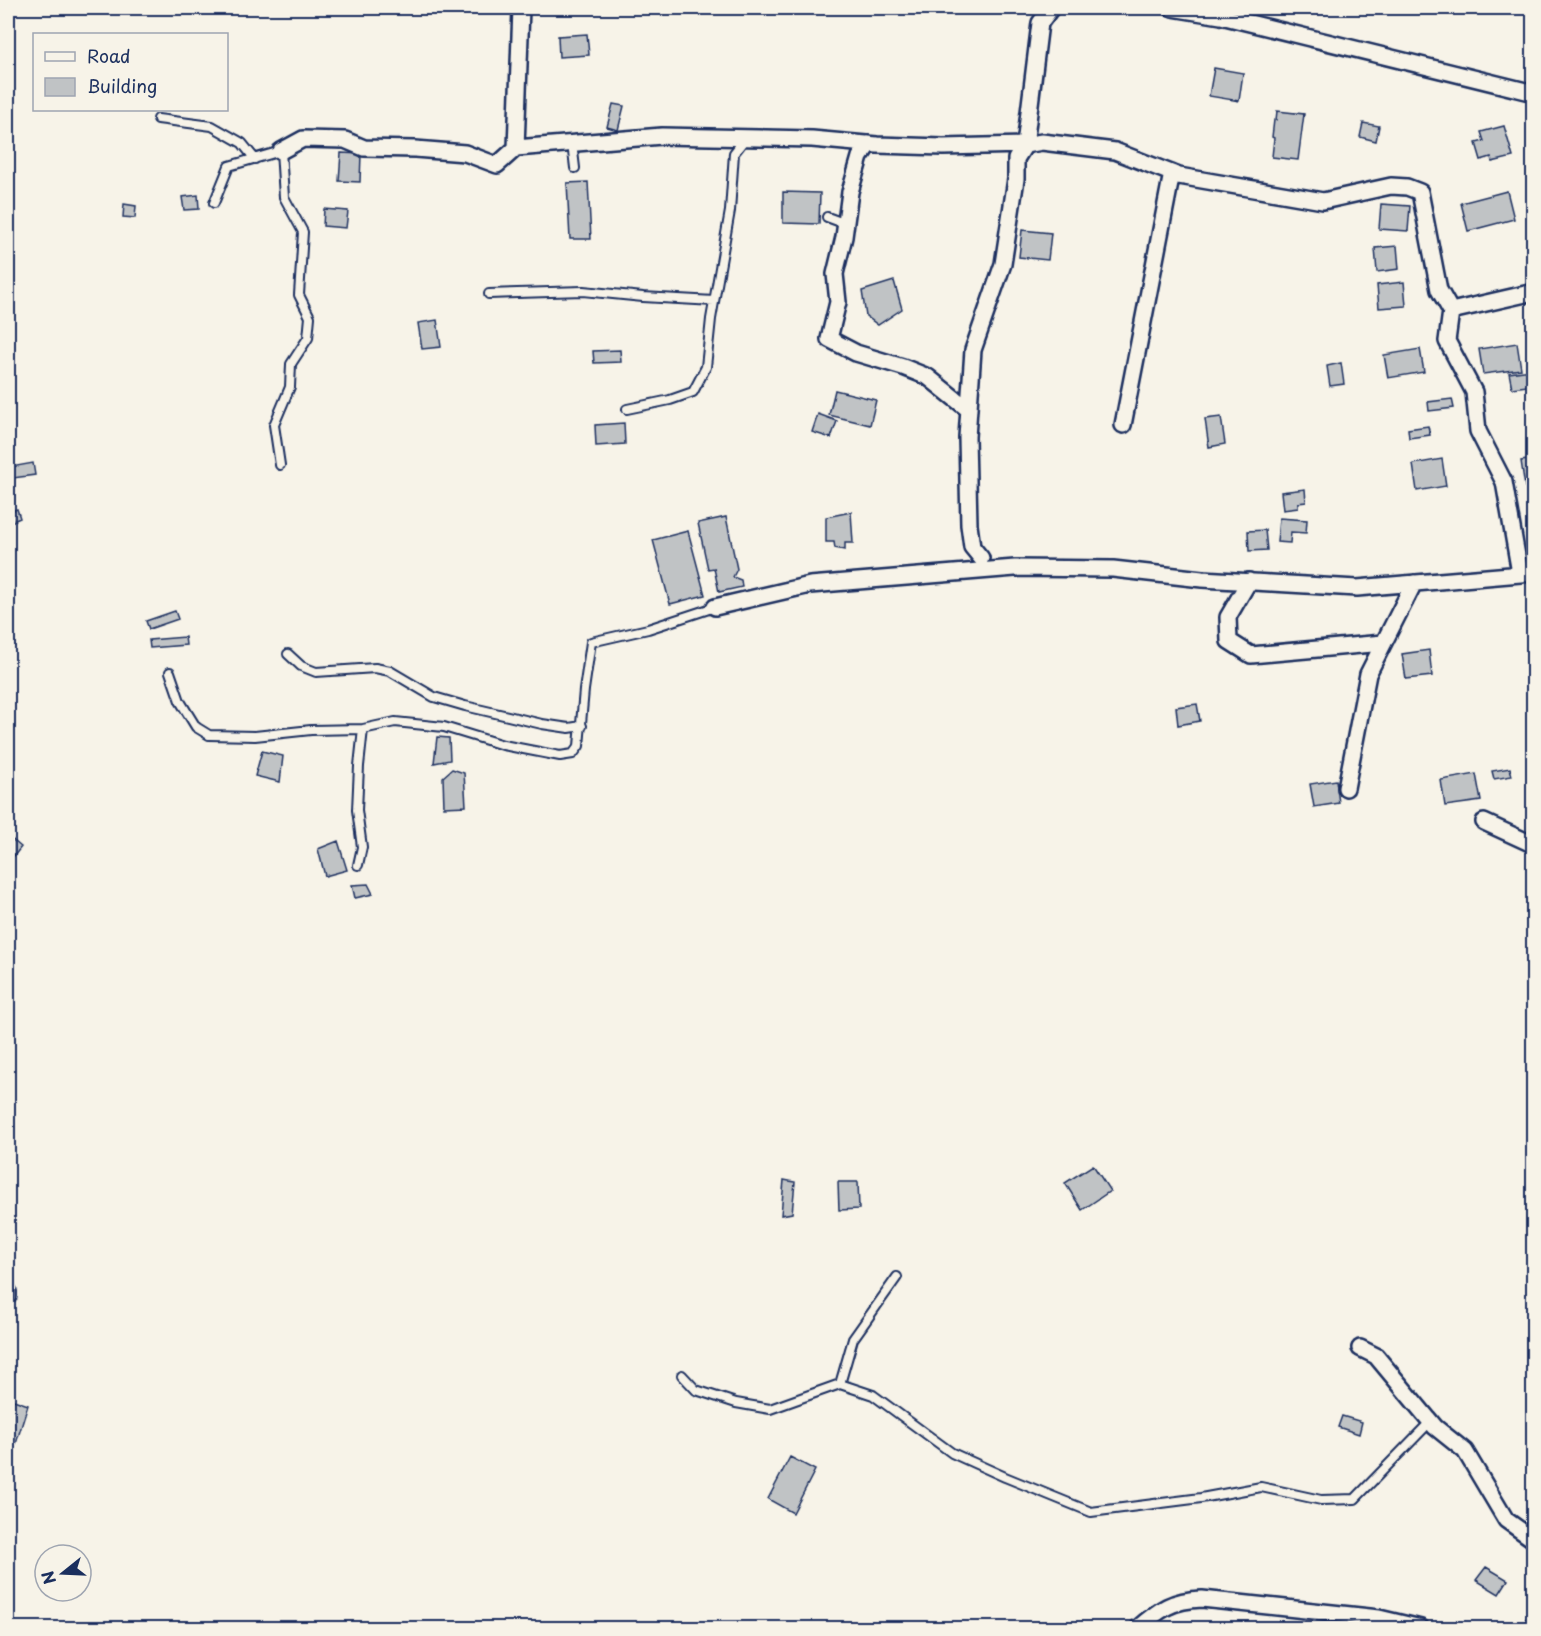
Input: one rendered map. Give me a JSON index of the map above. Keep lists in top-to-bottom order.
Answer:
{
  "legend": ["Road", "Building"],
  "north": "left"
}
